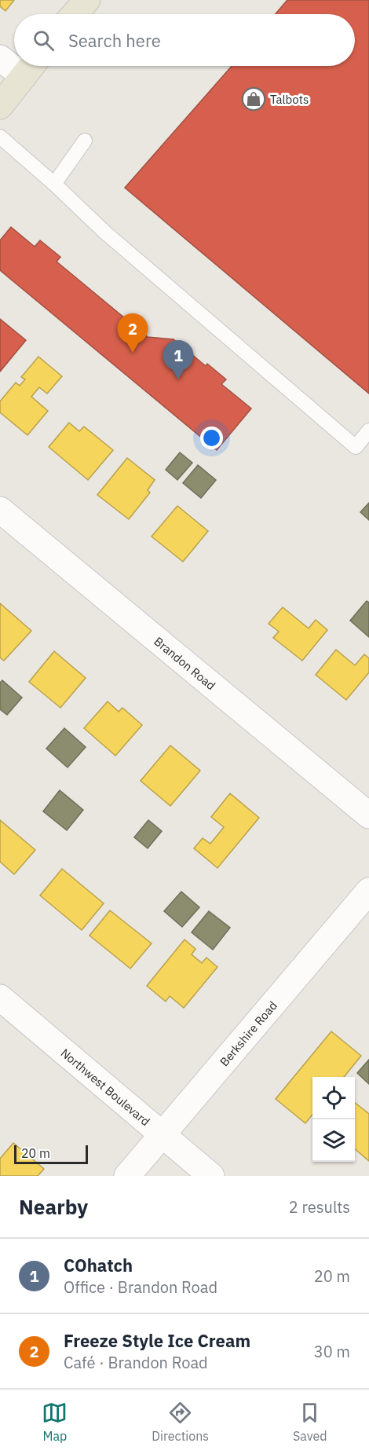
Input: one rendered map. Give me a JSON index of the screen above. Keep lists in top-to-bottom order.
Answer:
{
  "streets": {
    "street": ["Brandon Road", "Berkshire Road", "Northwest Boulevard"]
  },
  "crossings": [
    ["Berkshire Road", "Northwest Boulevard"]
  ],
  "places": {
    "shop": ["Talbots"]
  },
  "scale_bar": "20 m",
  "page": {
    "search": "Search here",
    "pins": ["2", "1"],
    "scale": "20 m",
    "heading": ["Nearby", "2 results"],
    "list": [
      {
        "mark": "1",
        "name": "COhatch",
        "note": "Office · Brandon Road",
        "value": "20 m"
      },
      {
        "mark": "2",
        "name": "Freeze Style Ice Cream",
        "note": "Café · Brandon Road",
        "value": "30 m"
      }
    ],
    "nav": ["Map", "Directions", "Saved"]
  }
}
